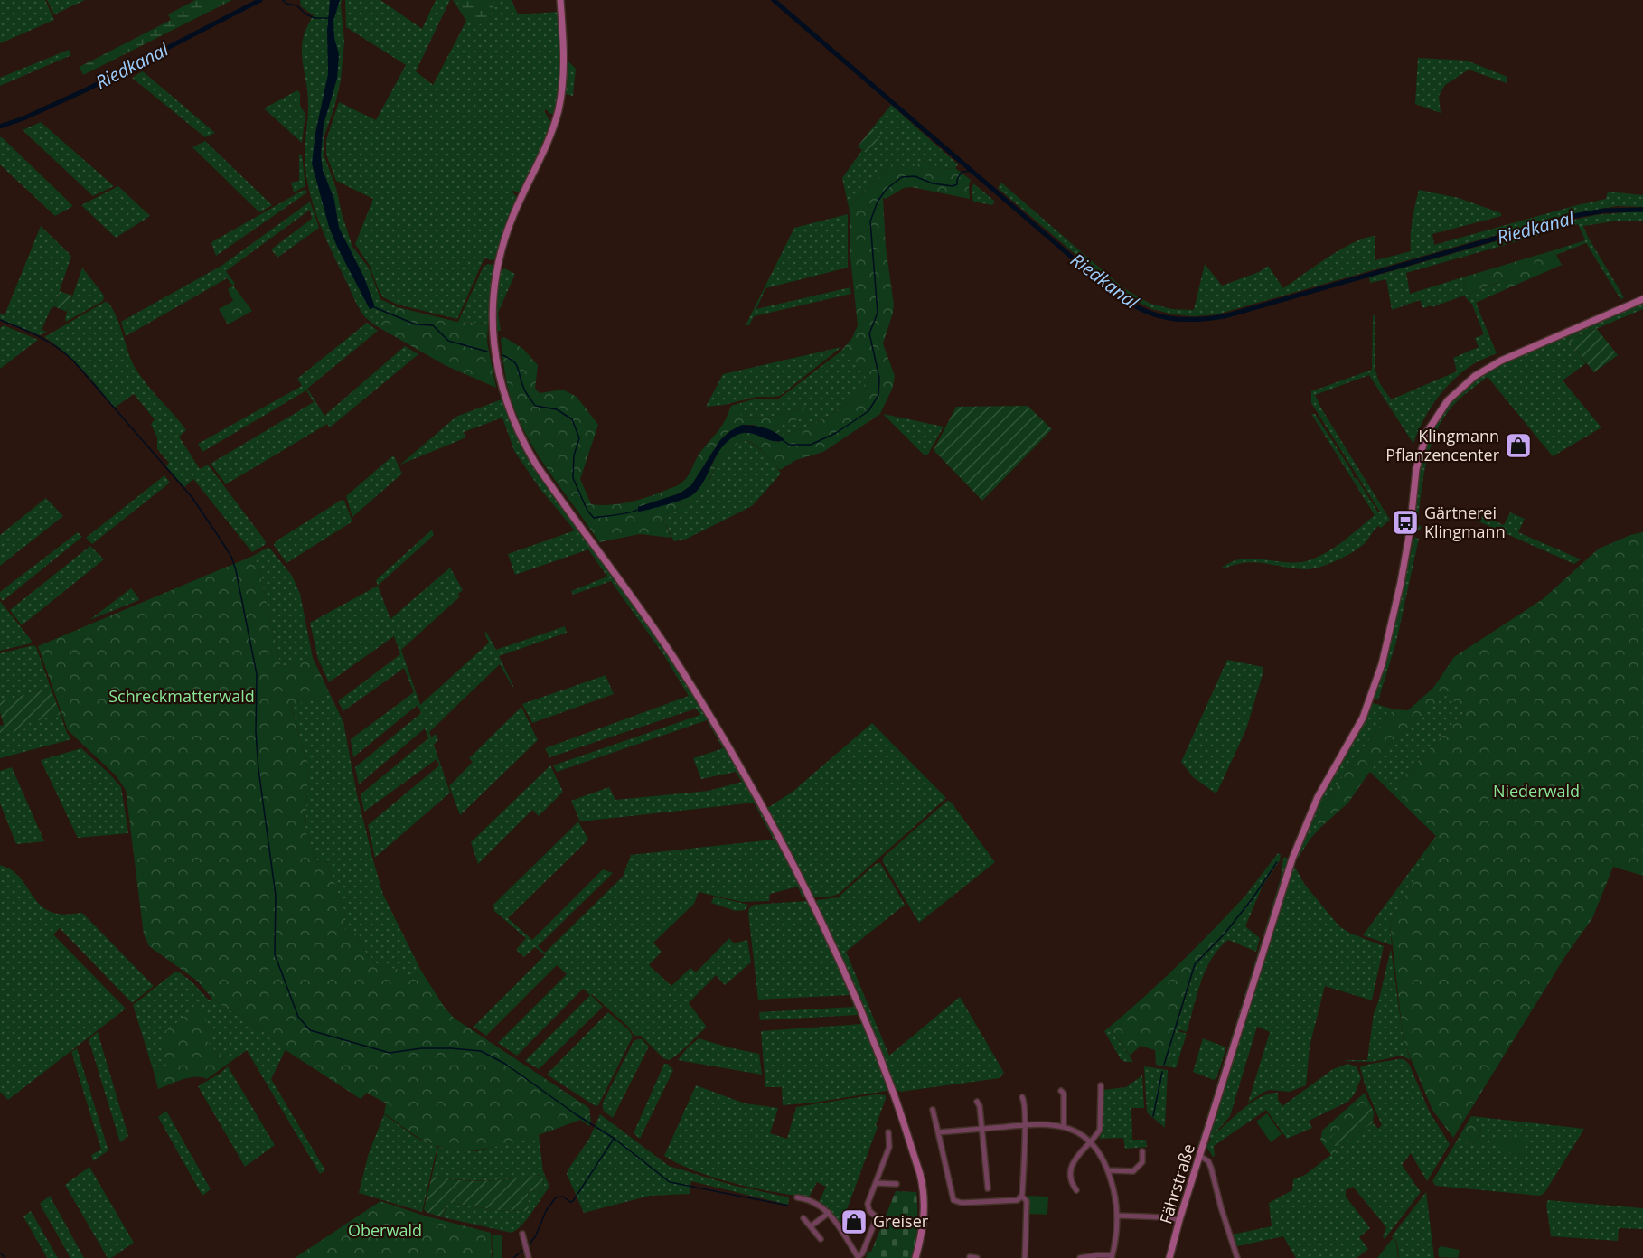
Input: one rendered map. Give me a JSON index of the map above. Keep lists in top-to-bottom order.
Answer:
{
  "streets": {
    "main road": ["Fährstraße"]
  },
  "water": ["Riedkanal"],
  "parks": ["Schreckmatterwald", "Niederwald", "Oberwald"],
  "places": {
    "shop": ["Klingmann Pflanzencenter", "Greiser"],
    "bus stop": ["Gärtnerei Klingmann"]
  }
}
